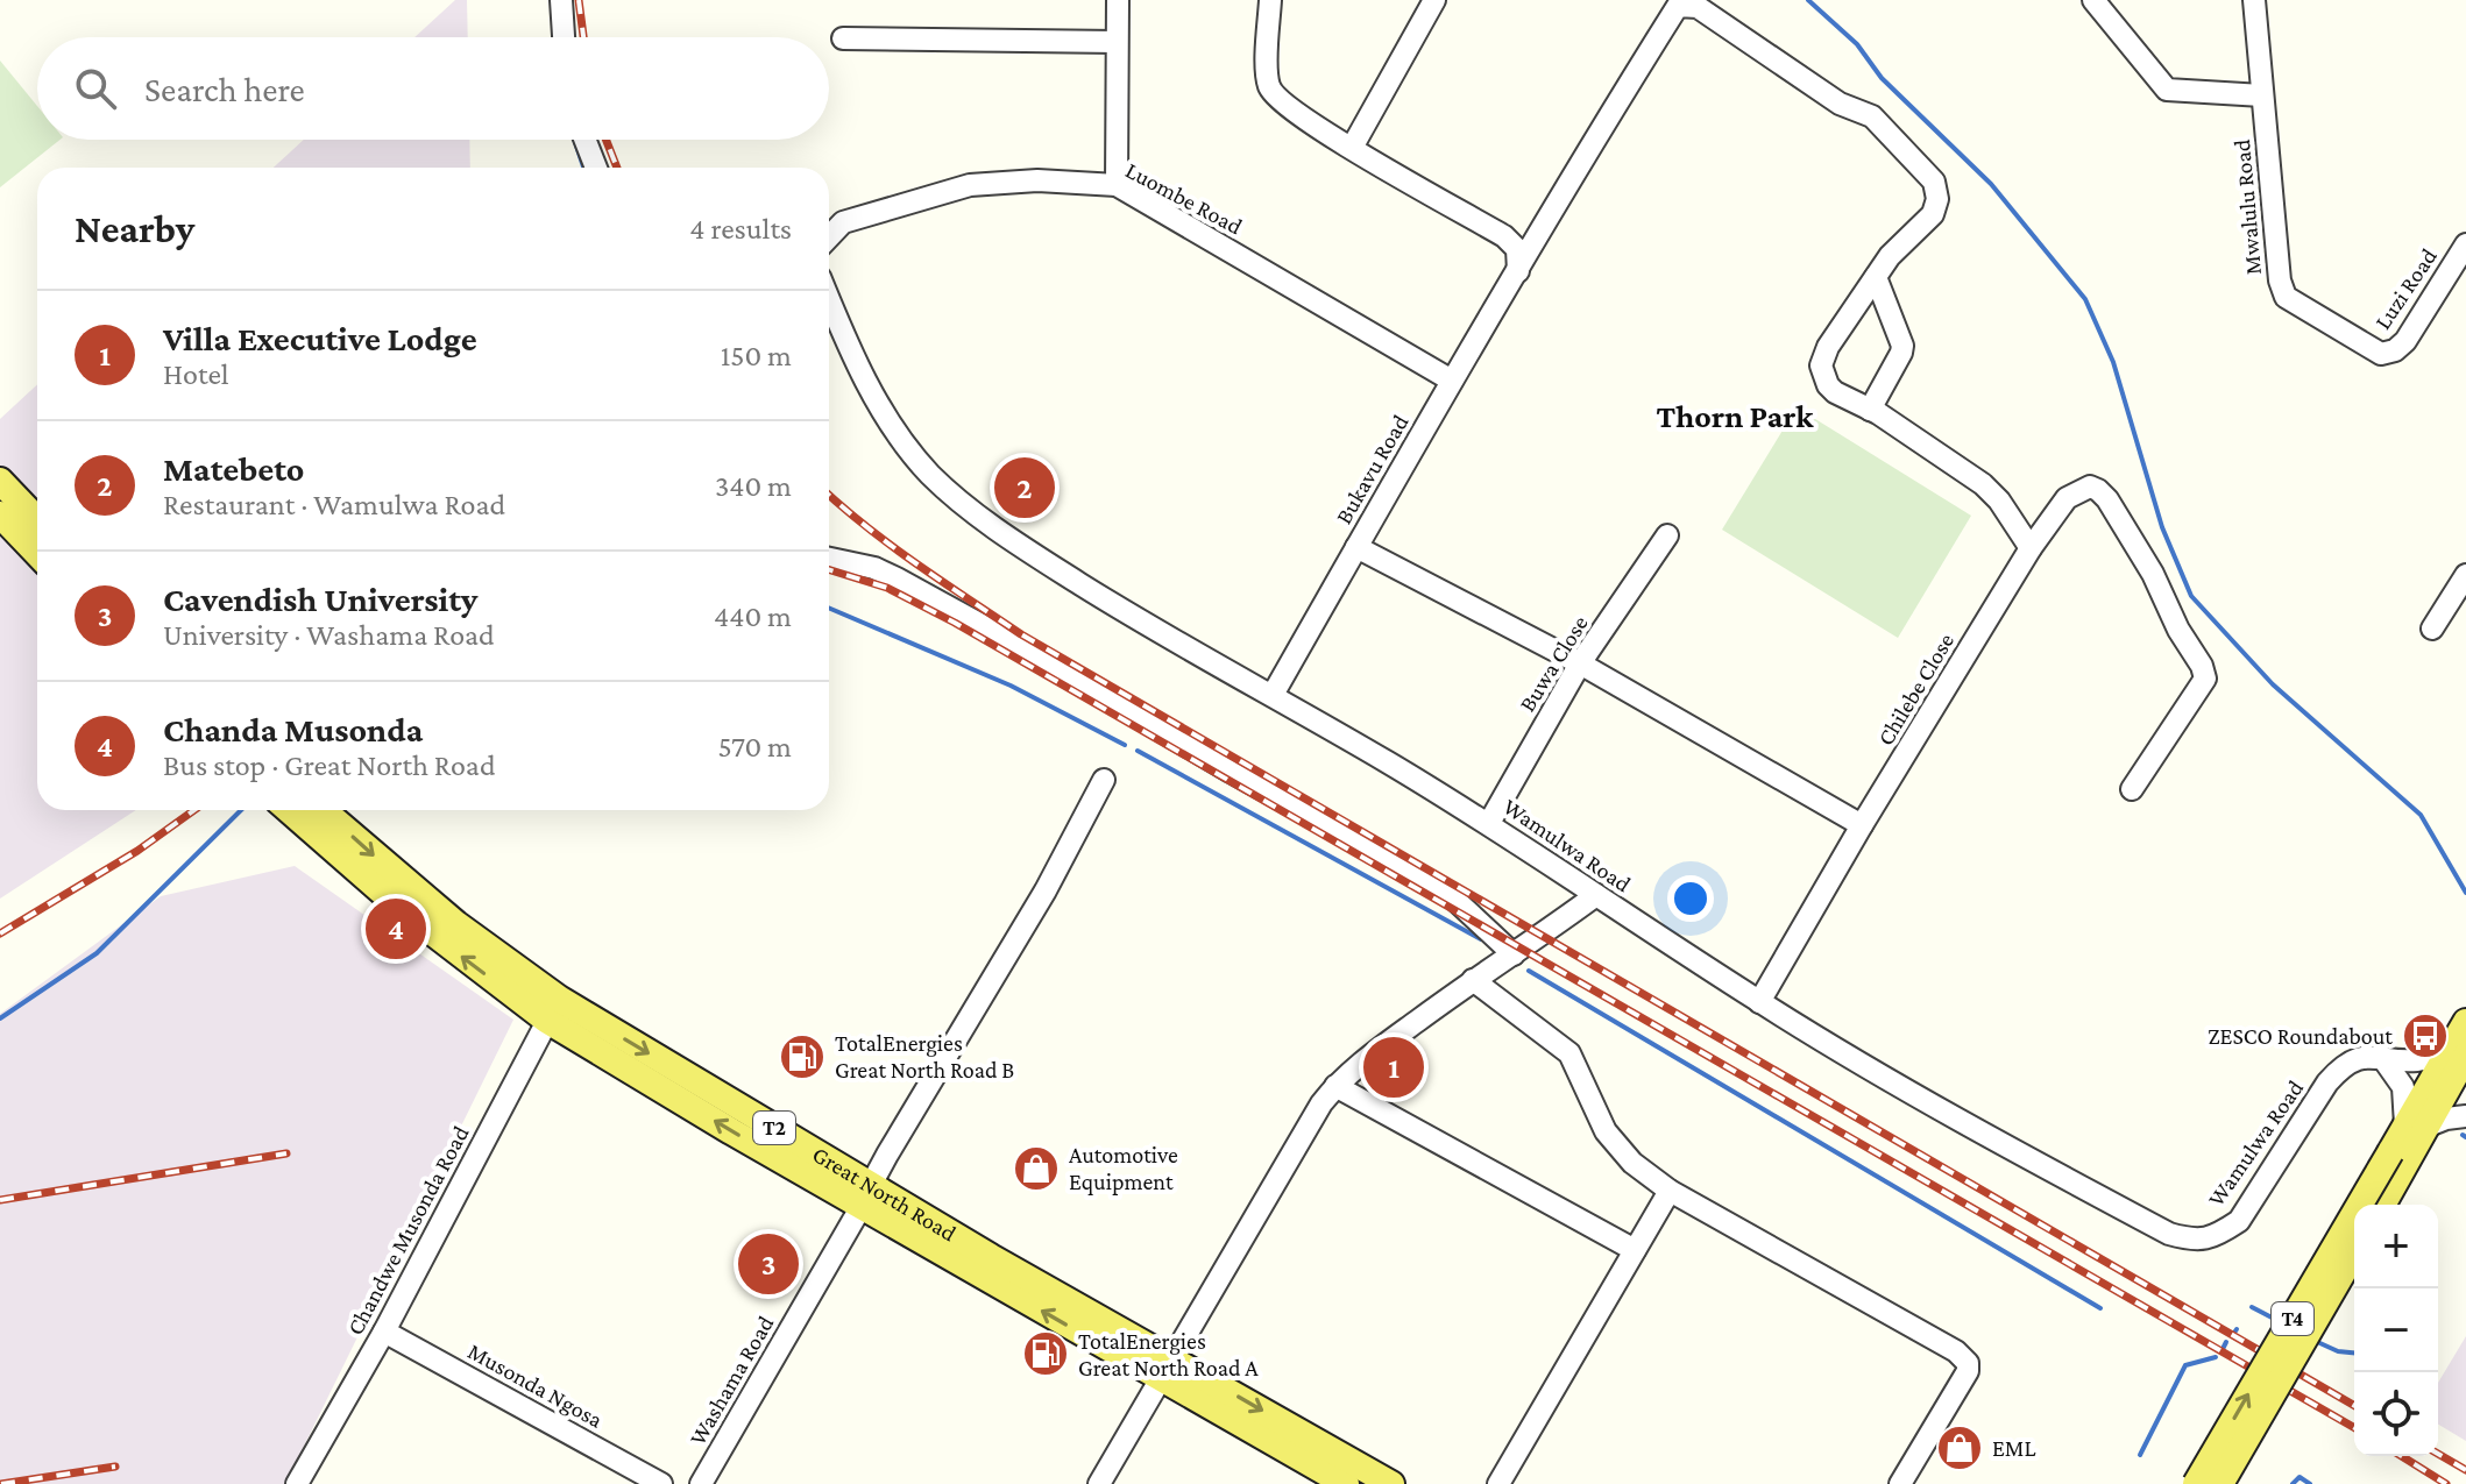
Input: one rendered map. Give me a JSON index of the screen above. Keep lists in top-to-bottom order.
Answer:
{
  "streets": {
    "main road": ["T2", "Great North Road", "T4"],
    "street": [
      "Luombe Road",
      "Mwalulu Road",
      "Luzi Road",
      "Bukavu Road",
      "Buwa Close",
      "Chilebe Close",
      "Wamulwa Road",
      "Chandwe Musonda Road",
      "Washama Road",
      "Musonda Ngosa"
    ]
  },
  "crossings": [
    ["Luombe Road", "Bukavu Road"],
    ["Mwalulu Road", "Luzi Road"],
    ["Bukavu Road", "Wamulwa Road"],
    ["Buwa Close", "Wamulwa Road"],
    ["Chilebe Close", "Wamulwa Road"],
    ["Wamulwa Road", "T4"],
    ["Great North Road", "Chandwe Musonda Road"],
    ["Great North Road", "Washama Road"],
    ["Chandwe Musonda Road", "Musonda Ngosa"]
  ],
  "districts": ["Thorn Park"],
  "places": {
    "bus stop": ["ZESCO Roundabout"],
    "fuel station": ["TotalEnergies Great North Road B", "TotalEnergies Great North Road A"],
    "shop": ["Automotive Equipment", "EML"]
  },
  "page": {
    "search": "Search here",
    "heading": ["Nearby", "4 results"],
    "list": [
      {
        "mark": "1",
        "name": "Villa Executive Lodge",
        "note": "Hotel",
        "value": "150 m"
      },
      {
        "mark": "2",
        "name": "Matebeto",
        "note": "Restaurant · Wamulwa Road",
        "value": "340 m"
      },
      {
        "mark": "3",
        "name": "Cavendish University",
        "note": "University · Washama Road",
        "value": "440 m"
      },
      {
        "mark": "4",
        "name": "Chanda Musonda",
        "note": "Bus stop · Great North Road",
        "value": "570 m"
      }
    ],
    "pins": [
      "2",
      "4",
      "1",
      "3"
    ],
    "map_buttons": ["+", "−"]
  }
}
